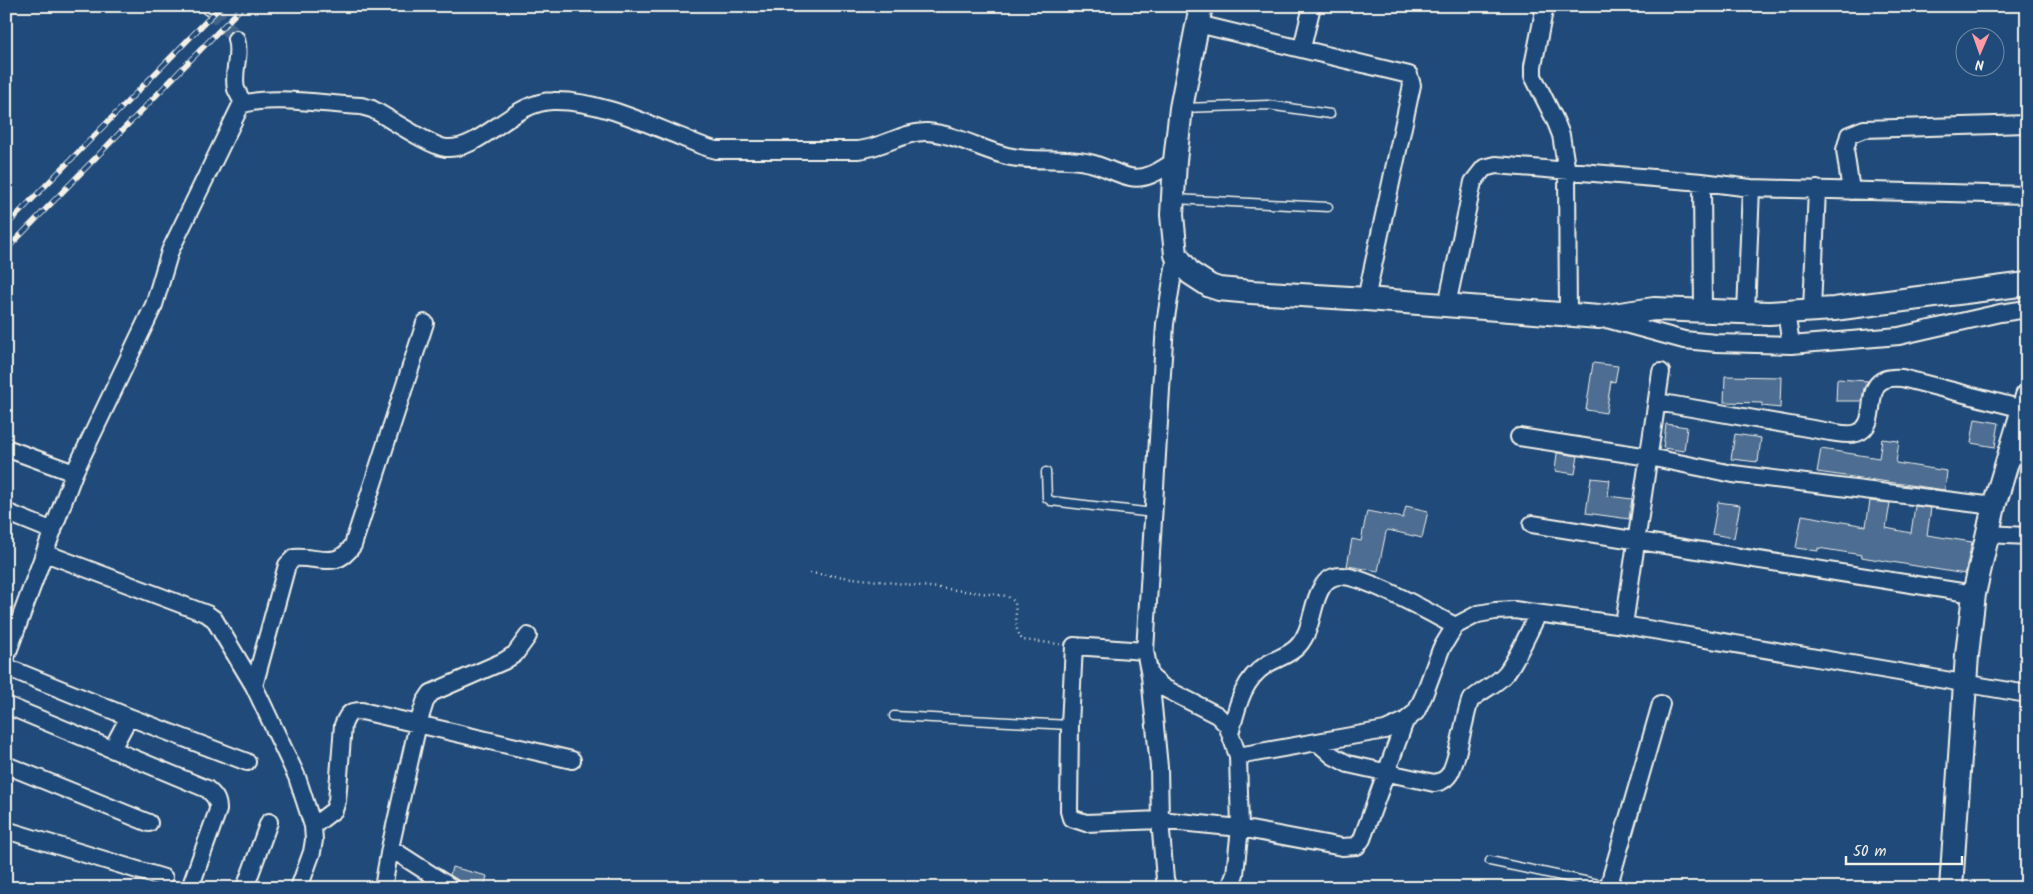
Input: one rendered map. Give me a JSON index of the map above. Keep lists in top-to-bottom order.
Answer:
{
  "scale_bar": "50 m",
  "north": "bottom"
}
